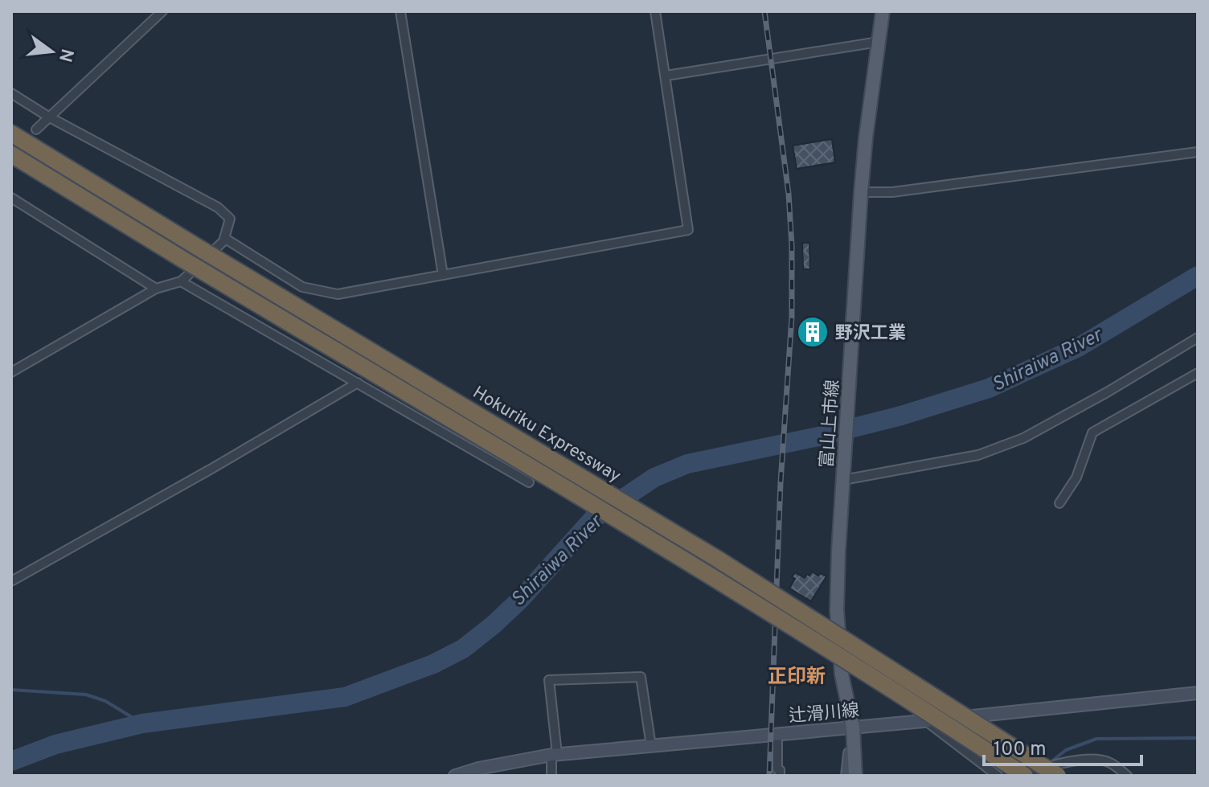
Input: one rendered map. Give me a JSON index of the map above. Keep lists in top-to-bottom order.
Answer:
{
  "streets": {
    "highway": ["Hokuriku Expressway"],
    "main road": ["富山上市線", "辻滑川線"]
  },
  "crossings": [
    ["富山上市線", "辻滑川線"]
  ],
  "districts": ["正印新"],
  "water": ["Shiraiwa River"],
  "places": {
    "building": ["野沢工業"]
  },
  "scale_bar": "100 m",
  "north": "right"
}
